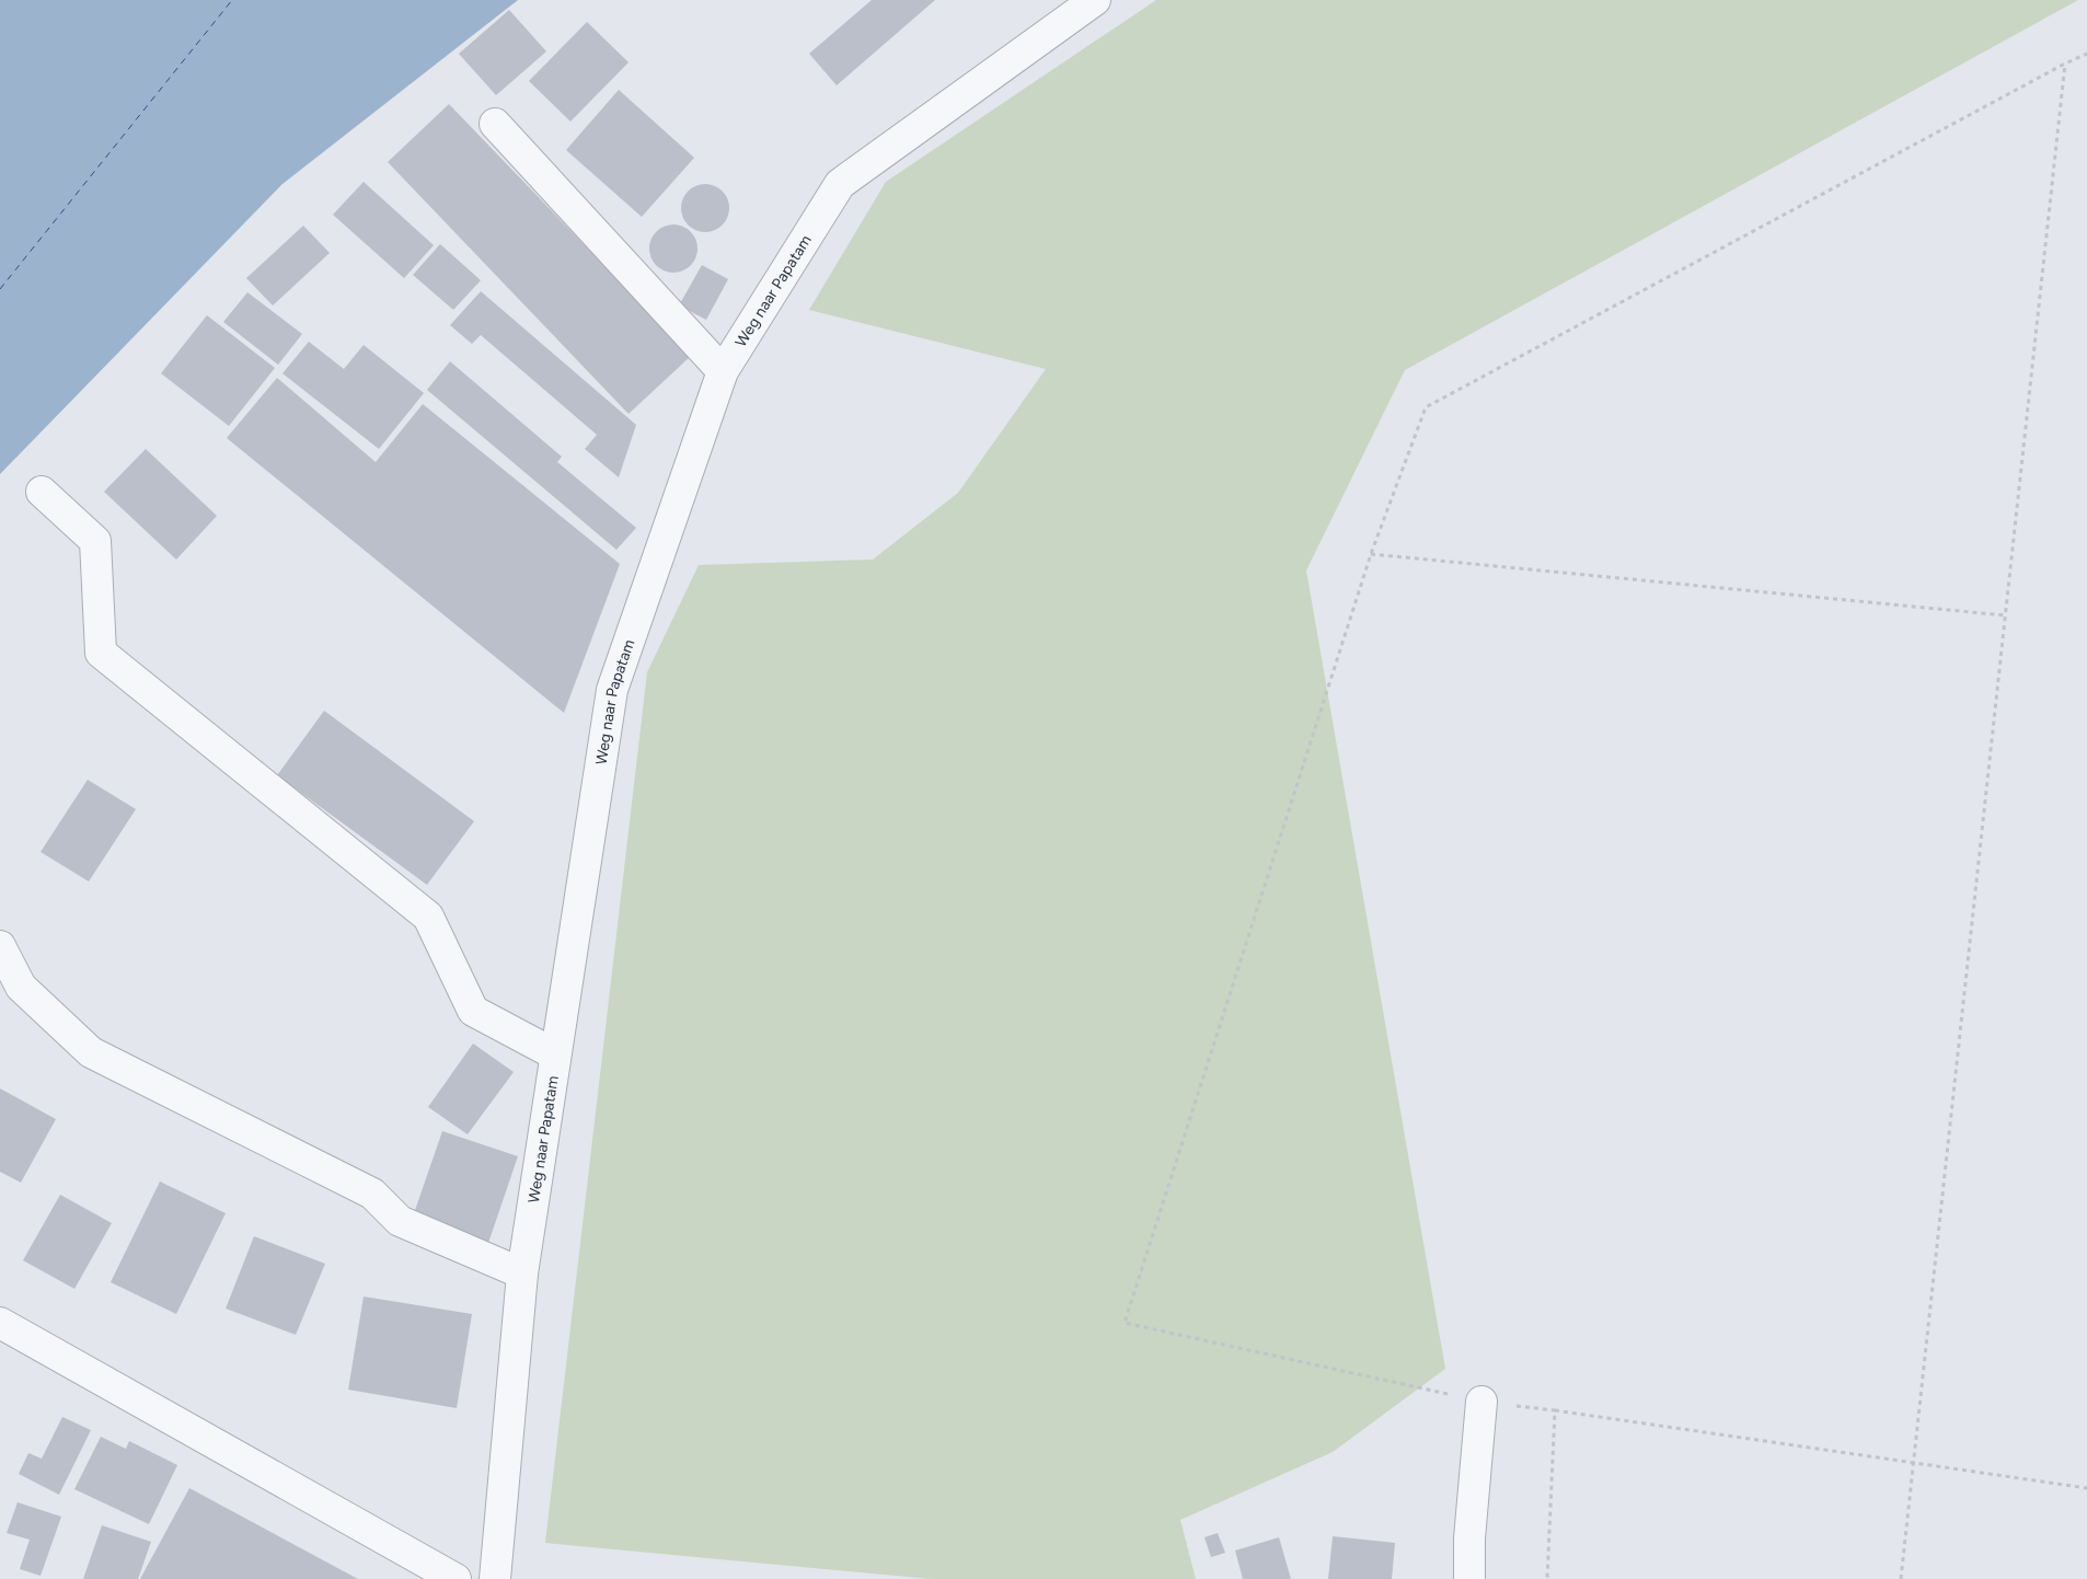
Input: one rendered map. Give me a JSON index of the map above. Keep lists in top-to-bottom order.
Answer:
{
  "streets": {
    "street": ["Weg naar Papatam"]
  }
}
